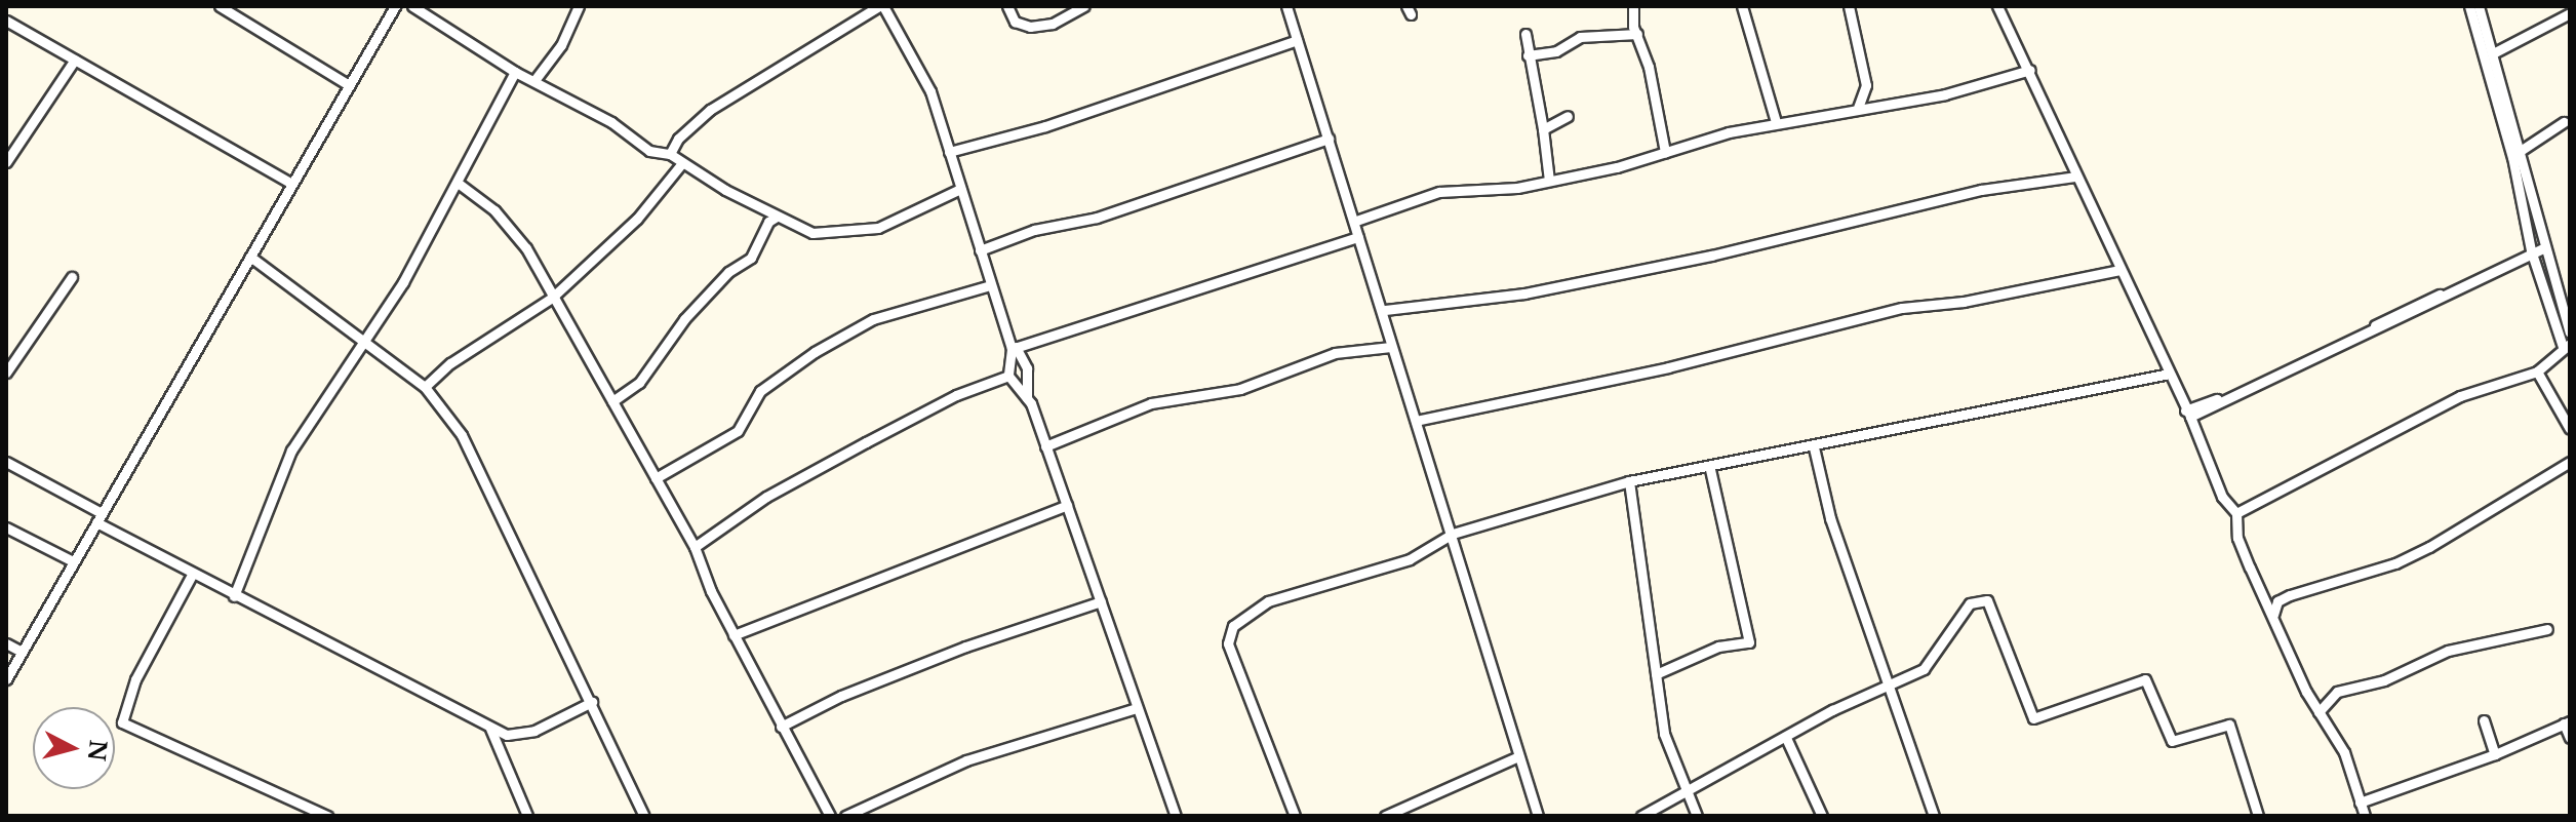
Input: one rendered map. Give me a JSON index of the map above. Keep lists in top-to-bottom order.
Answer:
{
  "north": "right"
}
